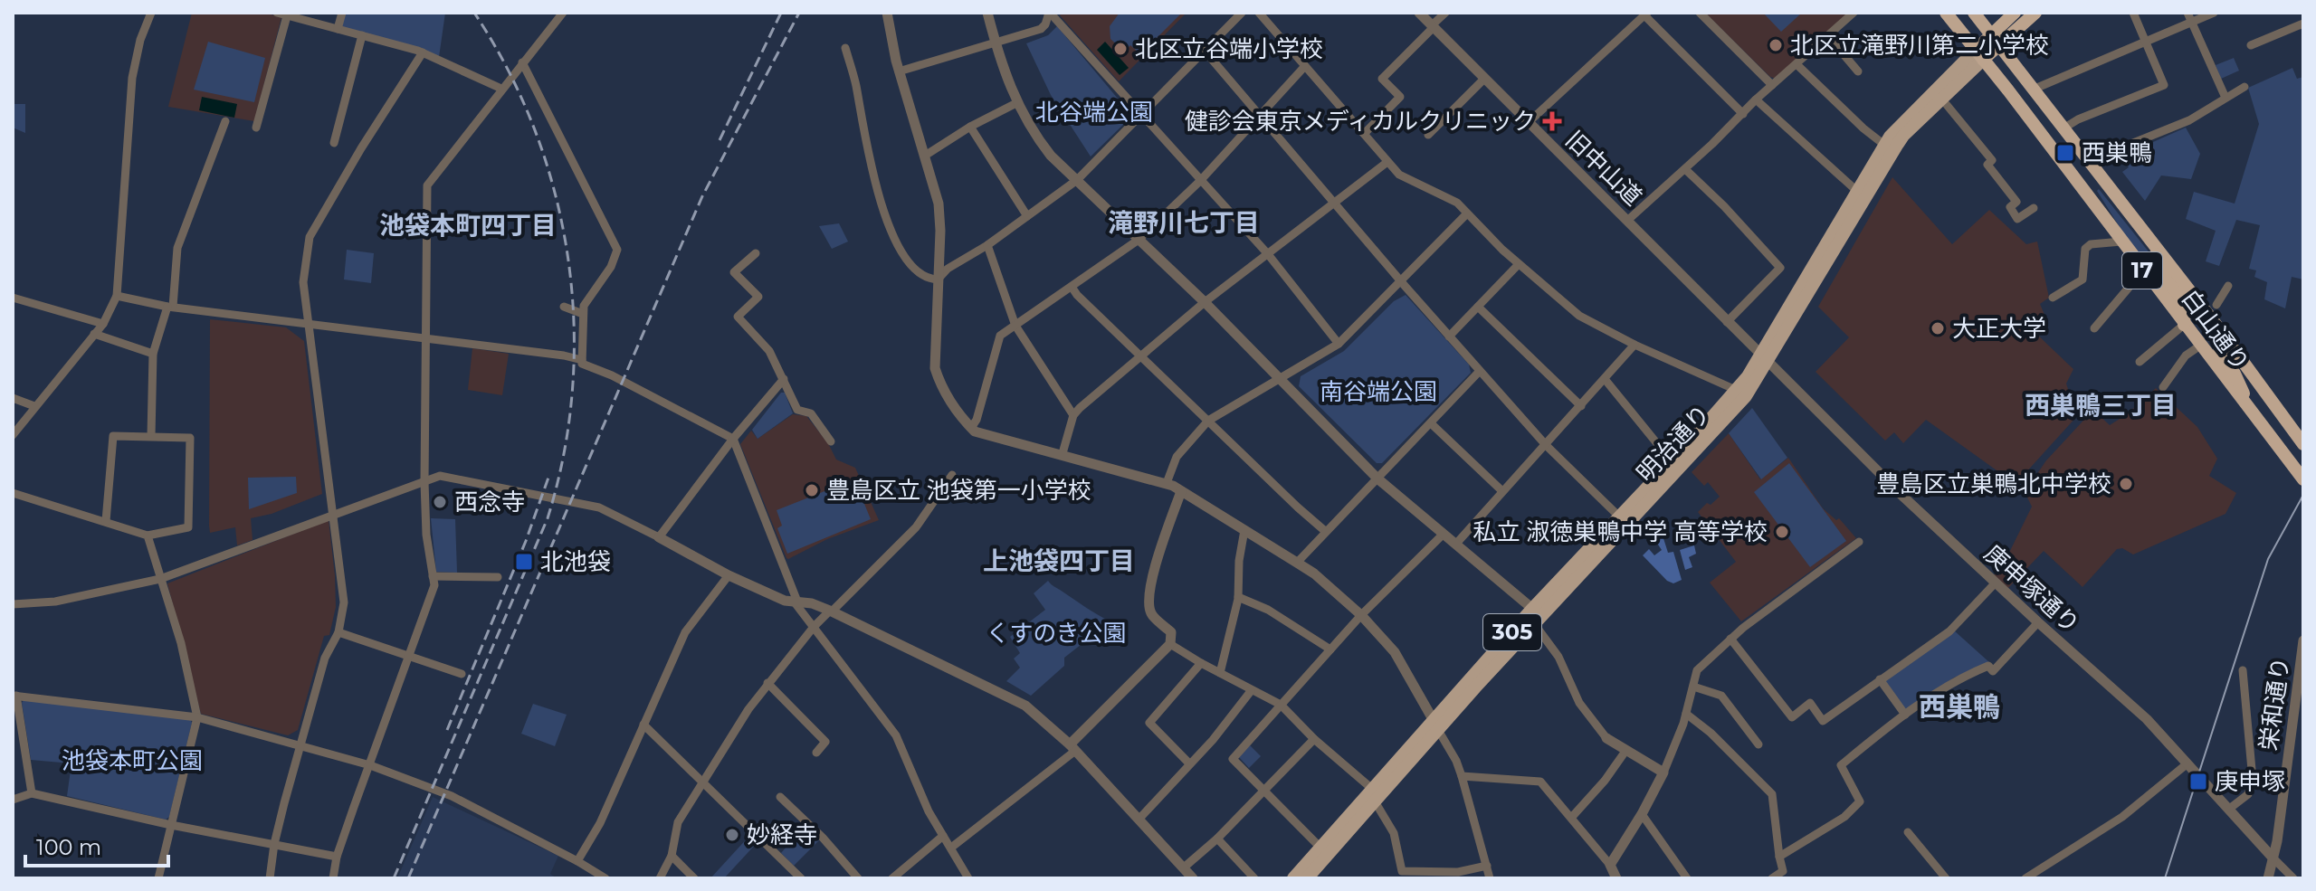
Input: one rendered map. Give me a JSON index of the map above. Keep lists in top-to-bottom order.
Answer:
{
  "streets": {
    "highway": ["17", "白山通り", "明治通り"],
    "main road": ["305"],
    "street": ["旧中山道", "庚申塚通り", "栄和通り"]
  },
  "crossings": [
    ["旧中山道", "明治通り"],
    ["旧中山道", "庚申塚通り"],
    ["17", "白山通り"],
    ["17", "明治通り"],
    ["白山通り", "明治通り"],
    ["明治通り", "庚申塚通り"],
    ["庚申塚通り", "栄和通り"]
  ],
  "districts": [
    "滝野川七丁目",
    "池袋本町四丁目",
    "西巣鴨三丁目",
    "上池袋四丁目",
    "西巣鴨"
  ],
  "parks": [
    "北谷端公園",
    "南谷端公園",
    "くすのき公園",
    "池袋本町公園"
  ],
  "places": {
    "other": [
      "北区立滝野川第二小学校",
      "北区立谷端小学校",
      "大正大学",
      "豊島区立巣鴨北中学校",
      "豊島区立 池袋第一小学校",
      "西念寺",
      "私立 淑徳巣鴨中学 高等学校",
      "妙経寺"
    ],
    "health": ["健診会東京メディカルクリニック"],
    "transit": ["西巣鴨", "北池袋", "庚申塚"]
  },
  "scale_bar": "100 m"
}
